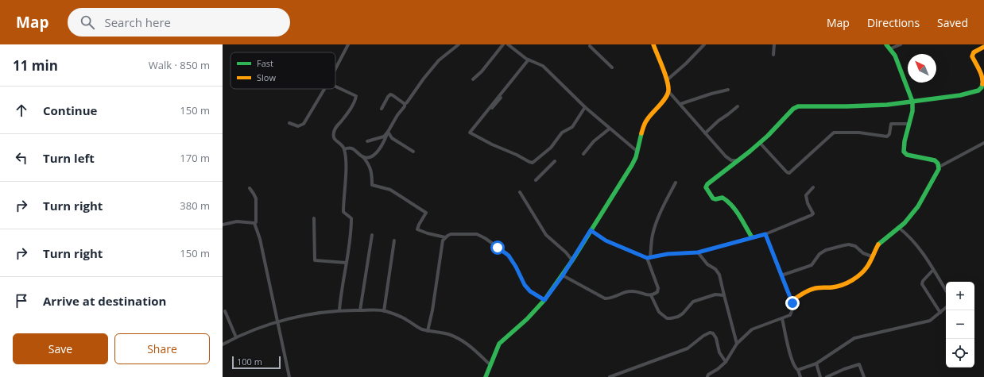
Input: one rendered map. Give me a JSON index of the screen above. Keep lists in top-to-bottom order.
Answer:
{
  "legend": ["Fast", "Slow"],
  "scale_bar": "100 m",
  "north": "top left",
  "page": {
    "header": "Map",
    "search": "Search here",
    "nav": ["Map", "Directions", "Saved"],
    "heading": ["11 min", "Walk · 850 m"],
    "list": [
      ["Continue", "150 m"],
      ["Turn left", "170 m"],
      ["Turn right", "380 m"],
      ["Turn right", "150 m"],
      "Arrive at destination"
    ],
    "map_buttons": ["+", "−"],
    "buttons": ["Save", "Share"],
    "scale": "100 m"
  }
}
